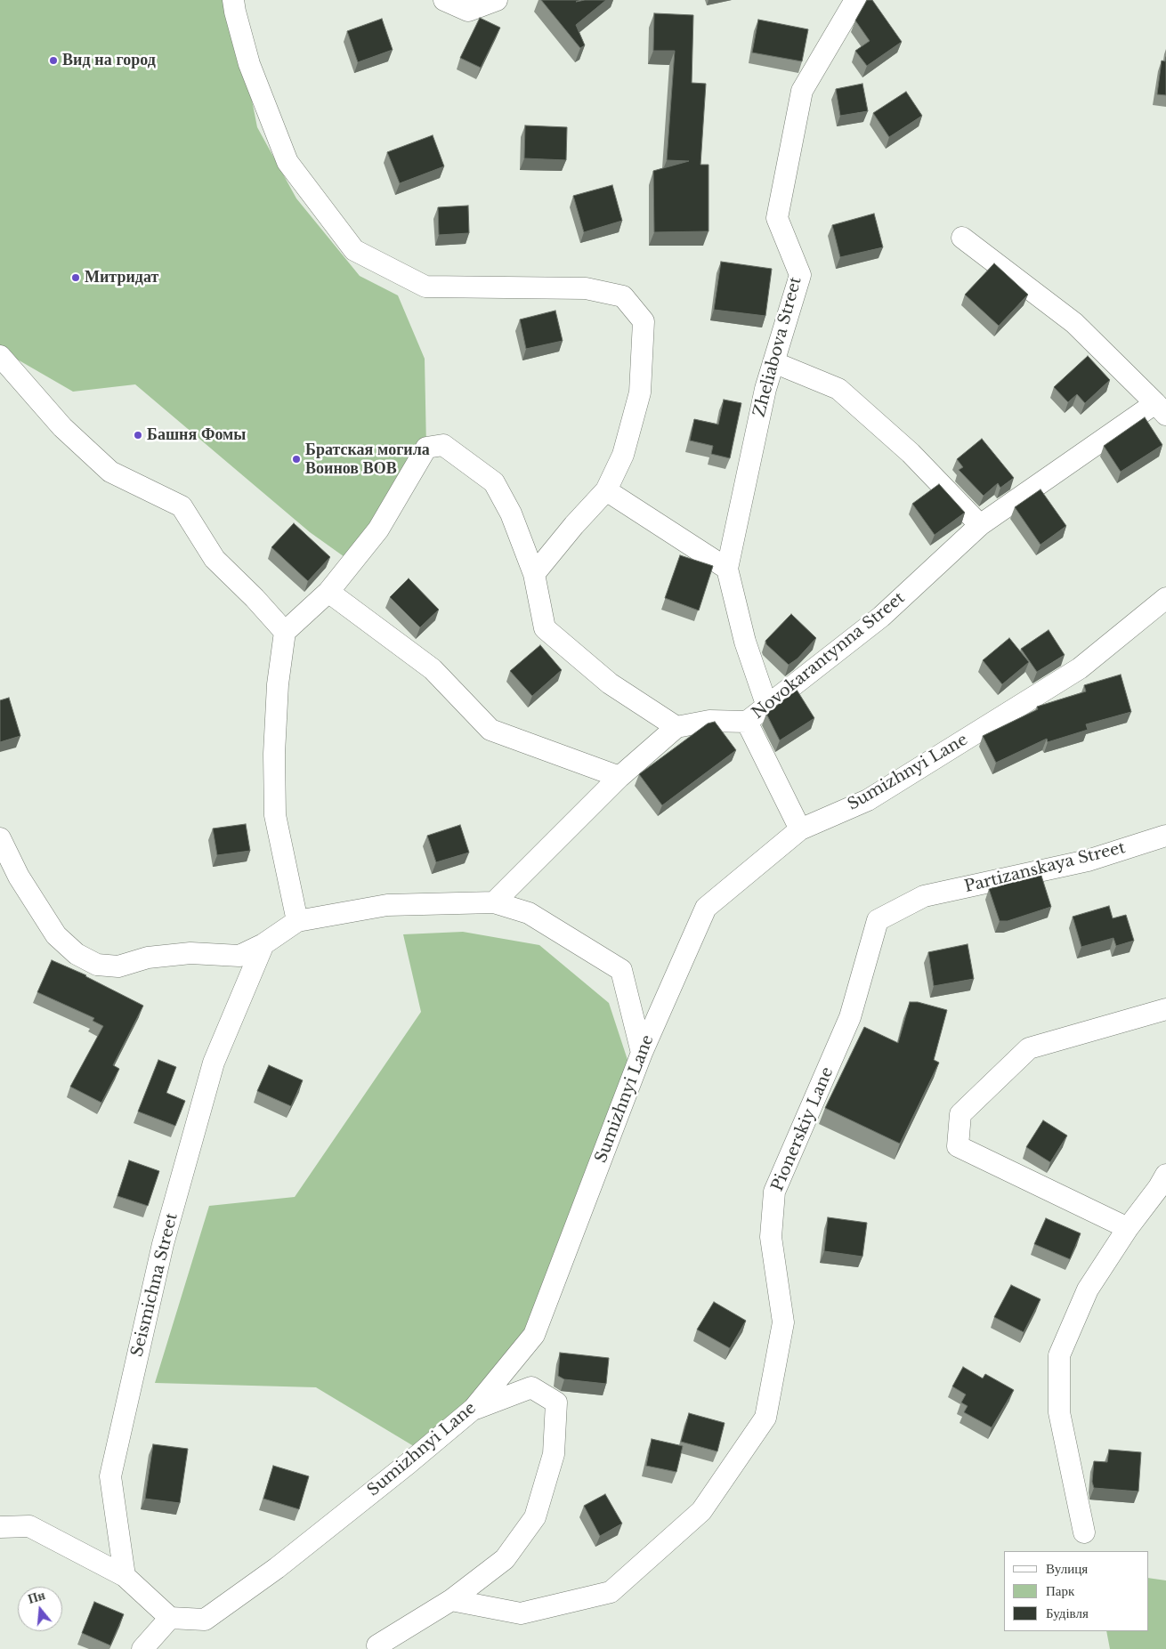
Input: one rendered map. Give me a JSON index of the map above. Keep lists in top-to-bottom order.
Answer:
{
  "streets": {
    "street": [
      "Zheliabova Street",
      "Novokarantynna Street",
      "Sumizhnyi Lane",
      "Partizanskaya Street",
      "Pionerskiy Lane",
      "Seismichna Street"
    ]
  },
  "crossings": [
    ["Zheliabova Street", "Novokarantynna Street"],
    ["Partizanskaya Street", "Pionerskiy Lane"]
  ],
  "places": [
    "Вид на город",
    "Митридат",
    "Башня Фомы",
    "Братская могила Воинов ВОВ"
  ],
  "legend": ["Вулиця", "Парк", "Будівля"],
  "north": "top"
}
